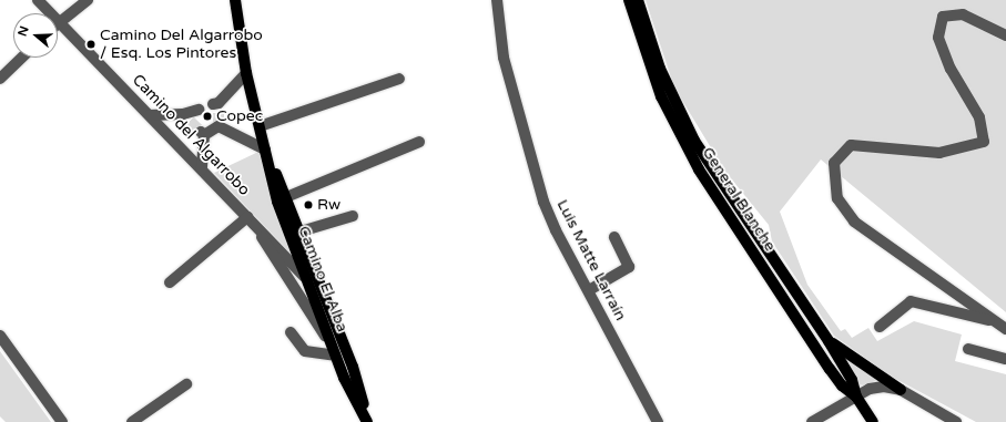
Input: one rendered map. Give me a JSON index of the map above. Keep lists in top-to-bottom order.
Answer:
{
  "streets": {
    "main road": ["General Blanche", "Camino El Alba"],
    "street": ["Camino del Algarrobo", "Luis Matte Larraín"]
  },
  "crossings": [
    ["Camino del Algarrobo", "Camino El Alba"]
  ],
  "places": ["Camino Del Algarrobo / Esq. Los Pintores", "Copec", "Rw"],
  "north": "left"
}
